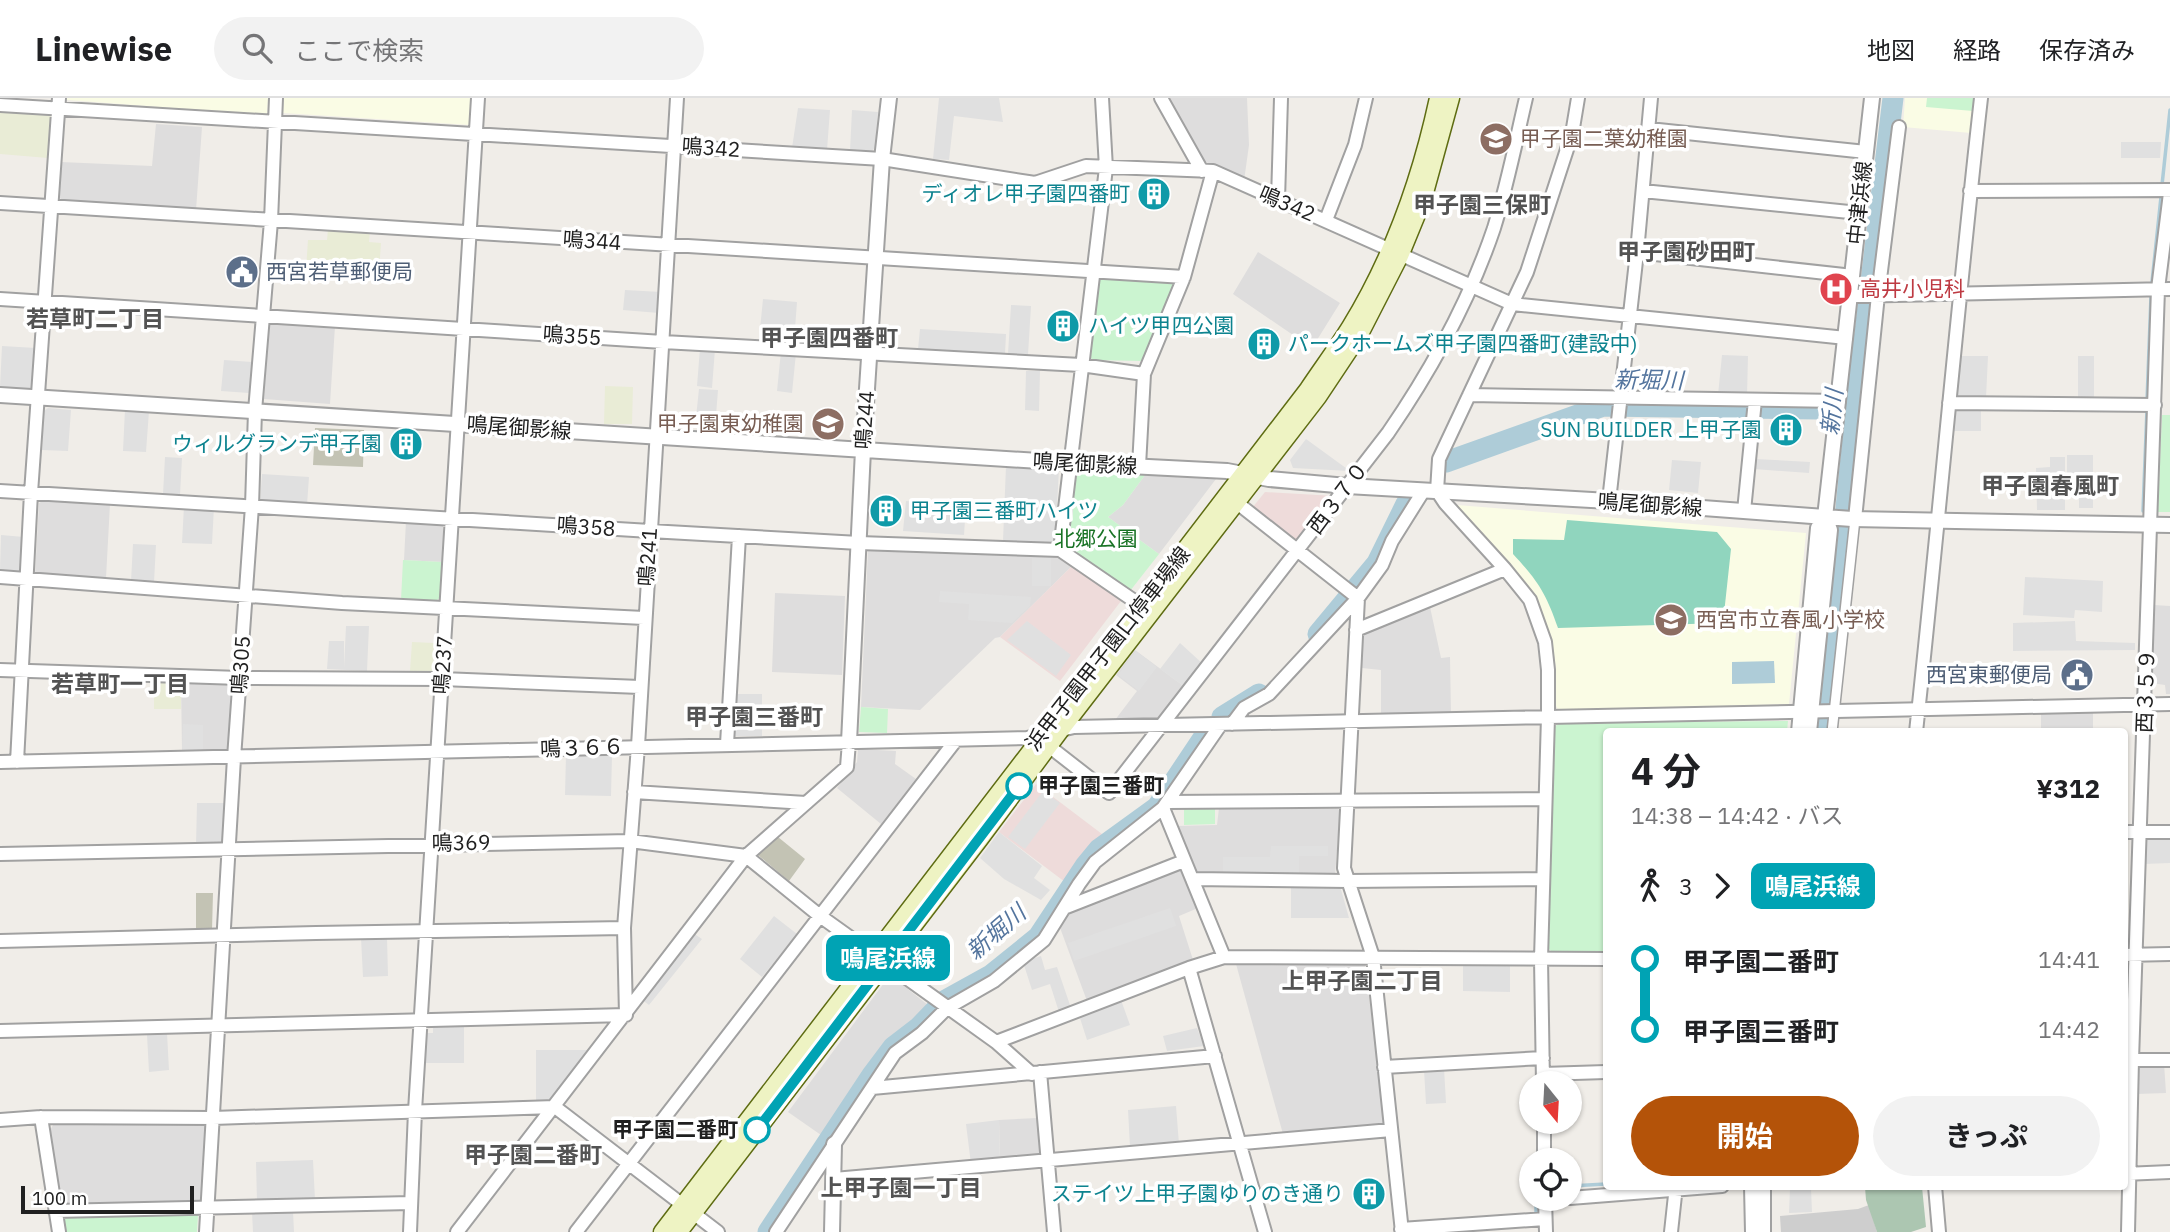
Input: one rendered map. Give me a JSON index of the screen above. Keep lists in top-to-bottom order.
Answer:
{
  "streets": {
    "main road": ["浜甲子園甲子園口停車場線"],
    "street": [
      "鳴342",
      "中津浜線",
      "鳴344",
      "鳴355",
      "鳴244",
      "鳴尾御影線",
      "西３７０",
      "鳴358",
      "鳴241",
      "鳴305",
      "鳴237",
      "西３５９",
      "鳴３６６",
      "鳴369"
    ]
  },
  "crossings": [
    ["鳴342", "中津浜線"],
    ["鳴342", "鳴244"],
    ["鳴342", "西３７０"],
    ["鳴342", "鳴241"],
    ["鳴342", "浜甲子園甲子園口停車場線"],
    ["鳴342", "鳴305"],
    ["鳴342", "鳴237"],
    ["中津浜線", "鳴尾御影線"],
    ["鳴344", "鳴244"],
    ["鳴344", "鳴241"],
    ["鳴344", "鳴305"],
    ["鳴344", "鳴237"],
    ["鳴355", "鳴244"],
    ["鳴355", "鳴241"],
    ["鳴355", "鳴305"],
    ["鳴355", "鳴237"],
    ["鳴244", "鳴尾御影線"],
    ["鳴244", "鳴358"],
    ["鳴244", "鳴３６６"],
    ["鳴尾御影線", "西３７０"],
    ["鳴尾御影線", "鳴241"],
    ["鳴尾御影線", "浜甲子園甲子園口停車場線"],
    ["鳴尾御影線", "鳴305"],
    ["鳴尾御影線", "鳴237"],
    ["鳴尾御影線", "西３５９"],
    ["西３７０", "浜甲子園甲子園口停車場線"],
    ["西３７０", "鳴３６６"],
    ["鳴358", "鳴241"],
    ["鳴358", "鳴305"],
    ["鳴358", "鳴237"],
    ["鳴241", "鳴３６６"],
    ["鳴241", "鳴369"],
    ["浜甲子園甲子園口停車場線", "鳴３６６"],
    ["鳴305", "鳴３６６"],
    ["鳴305", "鳴369"],
    ["鳴237", "鳴３６６"],
    ["鳴237", "鳴369"]
  ],
  "districts": [
    "甲子園三保町",
    "甲子園砂田町",
    "若草町二丁目",
    "甲子園四番町",
    "甲子園春風町",
    "若草町一丁目",
    "甲子園三番町",
    "上甲子園二丁目",
    "甲子園二番町",
    "上甲子園一丁目"
  ],
  "water": ["新堀川", "新川"],
  "parks": ["北郷公園"],
  "places": {
    "school or university": ["甲子園二葉幼稚園", "甲子園東幼稚園", "西宮市立春風小学校"],
    "building": [
      "ディオレ甲子園四番町",
      "ハイツ甲四公園",
      "パークホームズ甲子園四番町(建設中)",
      "SUN BUILDER 上甲子園",
      "ウィルグランデ甲子園",
      "甲子園三番町ハイツ",
      "ステイツ上甲子園ゆりのき通り"
    ],
    "public building": ["西宮若草郵便局", "西宮東郵便局"],
    "hospital": ["高井小児科"],
    "other": ["甲子園三番町", "甲子園二番町"]
  },
  "lines": ["bus line 鳴尾浜線"],
  "scale_bar": "100 m",
  "north": "bottom",
  "page": {
    "header": "Linewise",
    "search": "ここで検索",
    "nav": ["地図", "経路", "保存済み"],
    "on_map": "鳴尾浜線",
    "heading": ["4 分", "14:38 – 14:42 · バス", "¥312"],
    "legs": ["3", "鳴尾浜線"],
    "list": [
      {
        "name": "甲子園二番町",
        "value": "14:41"
      },
      {
        "name": "甲子園三番町",
        "value": "14:42"
      }
    ],
    "buttons": ["開始", "きっぷ"],
    "scale": "100 m"
  }
}
